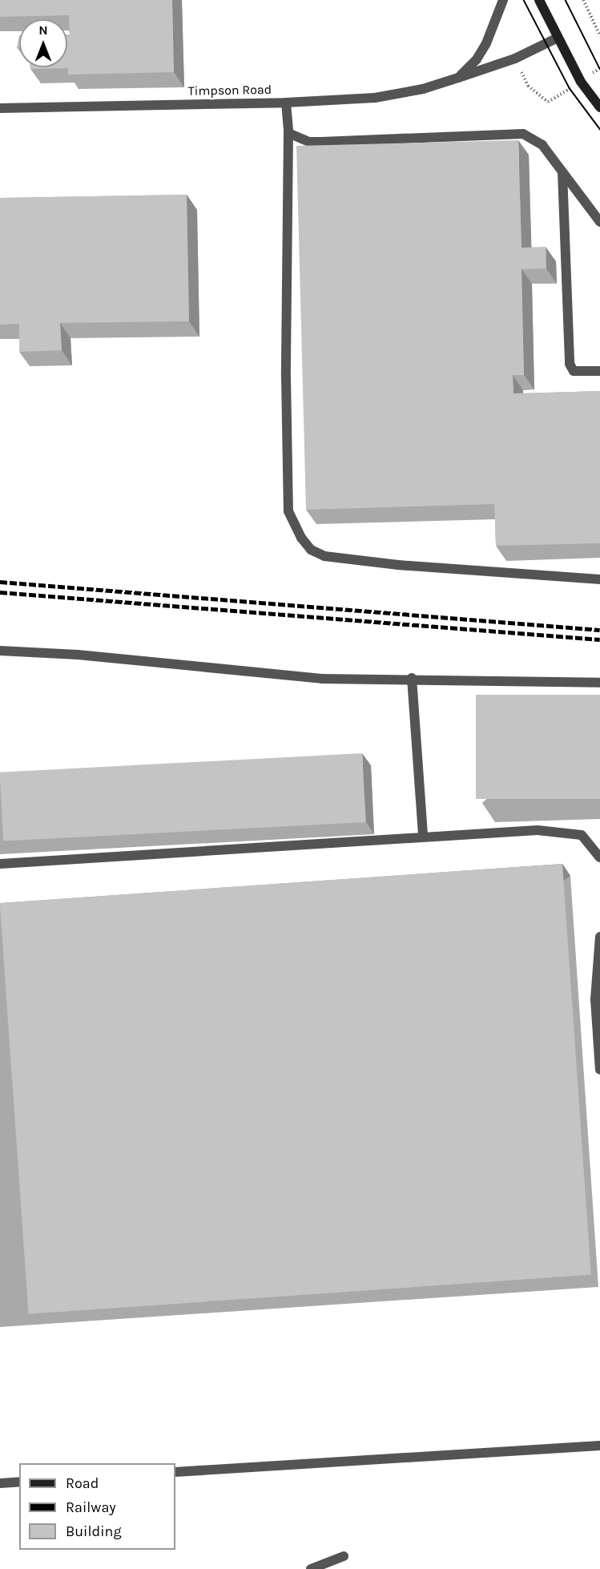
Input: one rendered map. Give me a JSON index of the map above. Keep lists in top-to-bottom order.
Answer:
{
  "streets": {
    "street": ["Timpson Road"]
  },
  "legend": ["Road", "Railway", "Building"],
  "north": "top"
}
